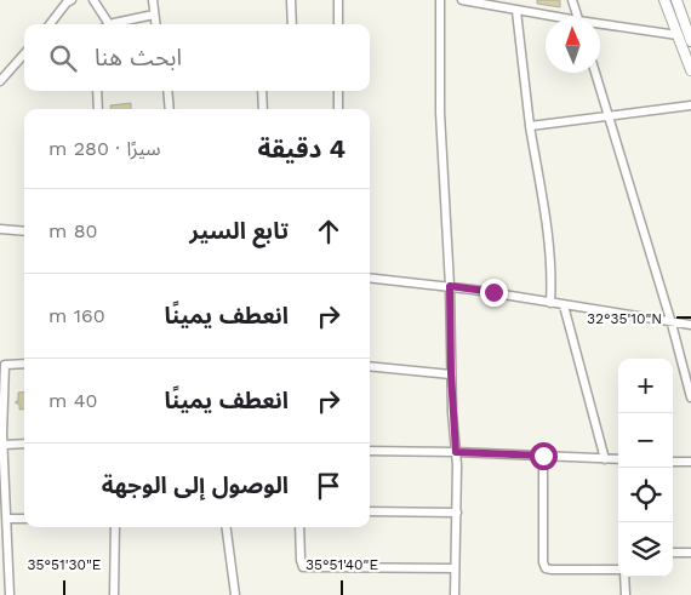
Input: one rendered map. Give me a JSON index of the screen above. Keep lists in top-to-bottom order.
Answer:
{
  "north": "top",
  "page": {
    "search": "ابحث هنا",
    "heading": ["4 دقيقة", "سيرًا · 280 m"],
    "list": [
      ["تابع السير", "80 m"],
      ["انعطف يمينًا", "160 m"],
      ["انعطف يمينًا", "40 m"],
      "الوصول إلى الوجهة"
    ],
    "map_buttons": ["+", "−"]
  },
  "coordinates": ["32°35'10\"N", "35°51'30\"E", "35°51'40\"E"]
}
